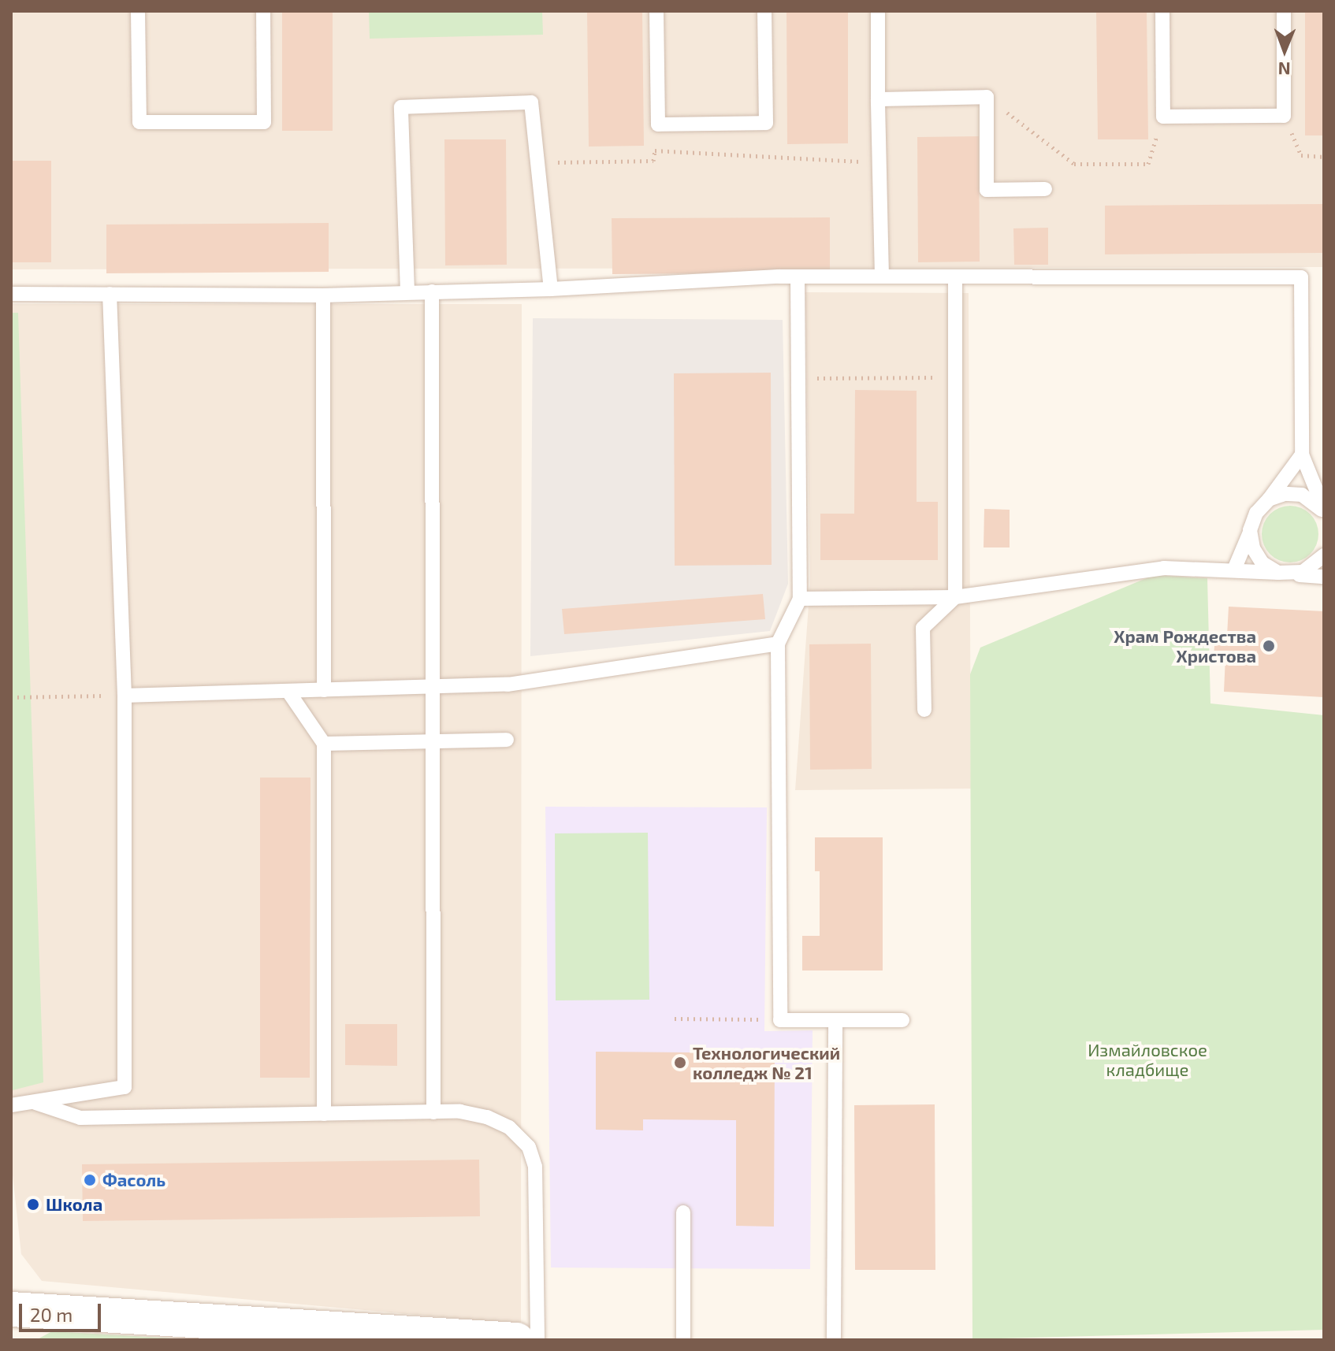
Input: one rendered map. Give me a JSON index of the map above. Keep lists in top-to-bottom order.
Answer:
{
  "parks": ["Измайловское кладбище"],
  "places": [
    "Храм Рождества Христова",
    "Технологический колледж № 21",
    "Фасоль",
    "Школа"
  ],
  "scale_bar": "20 m",
  "north": "bottom"
}
